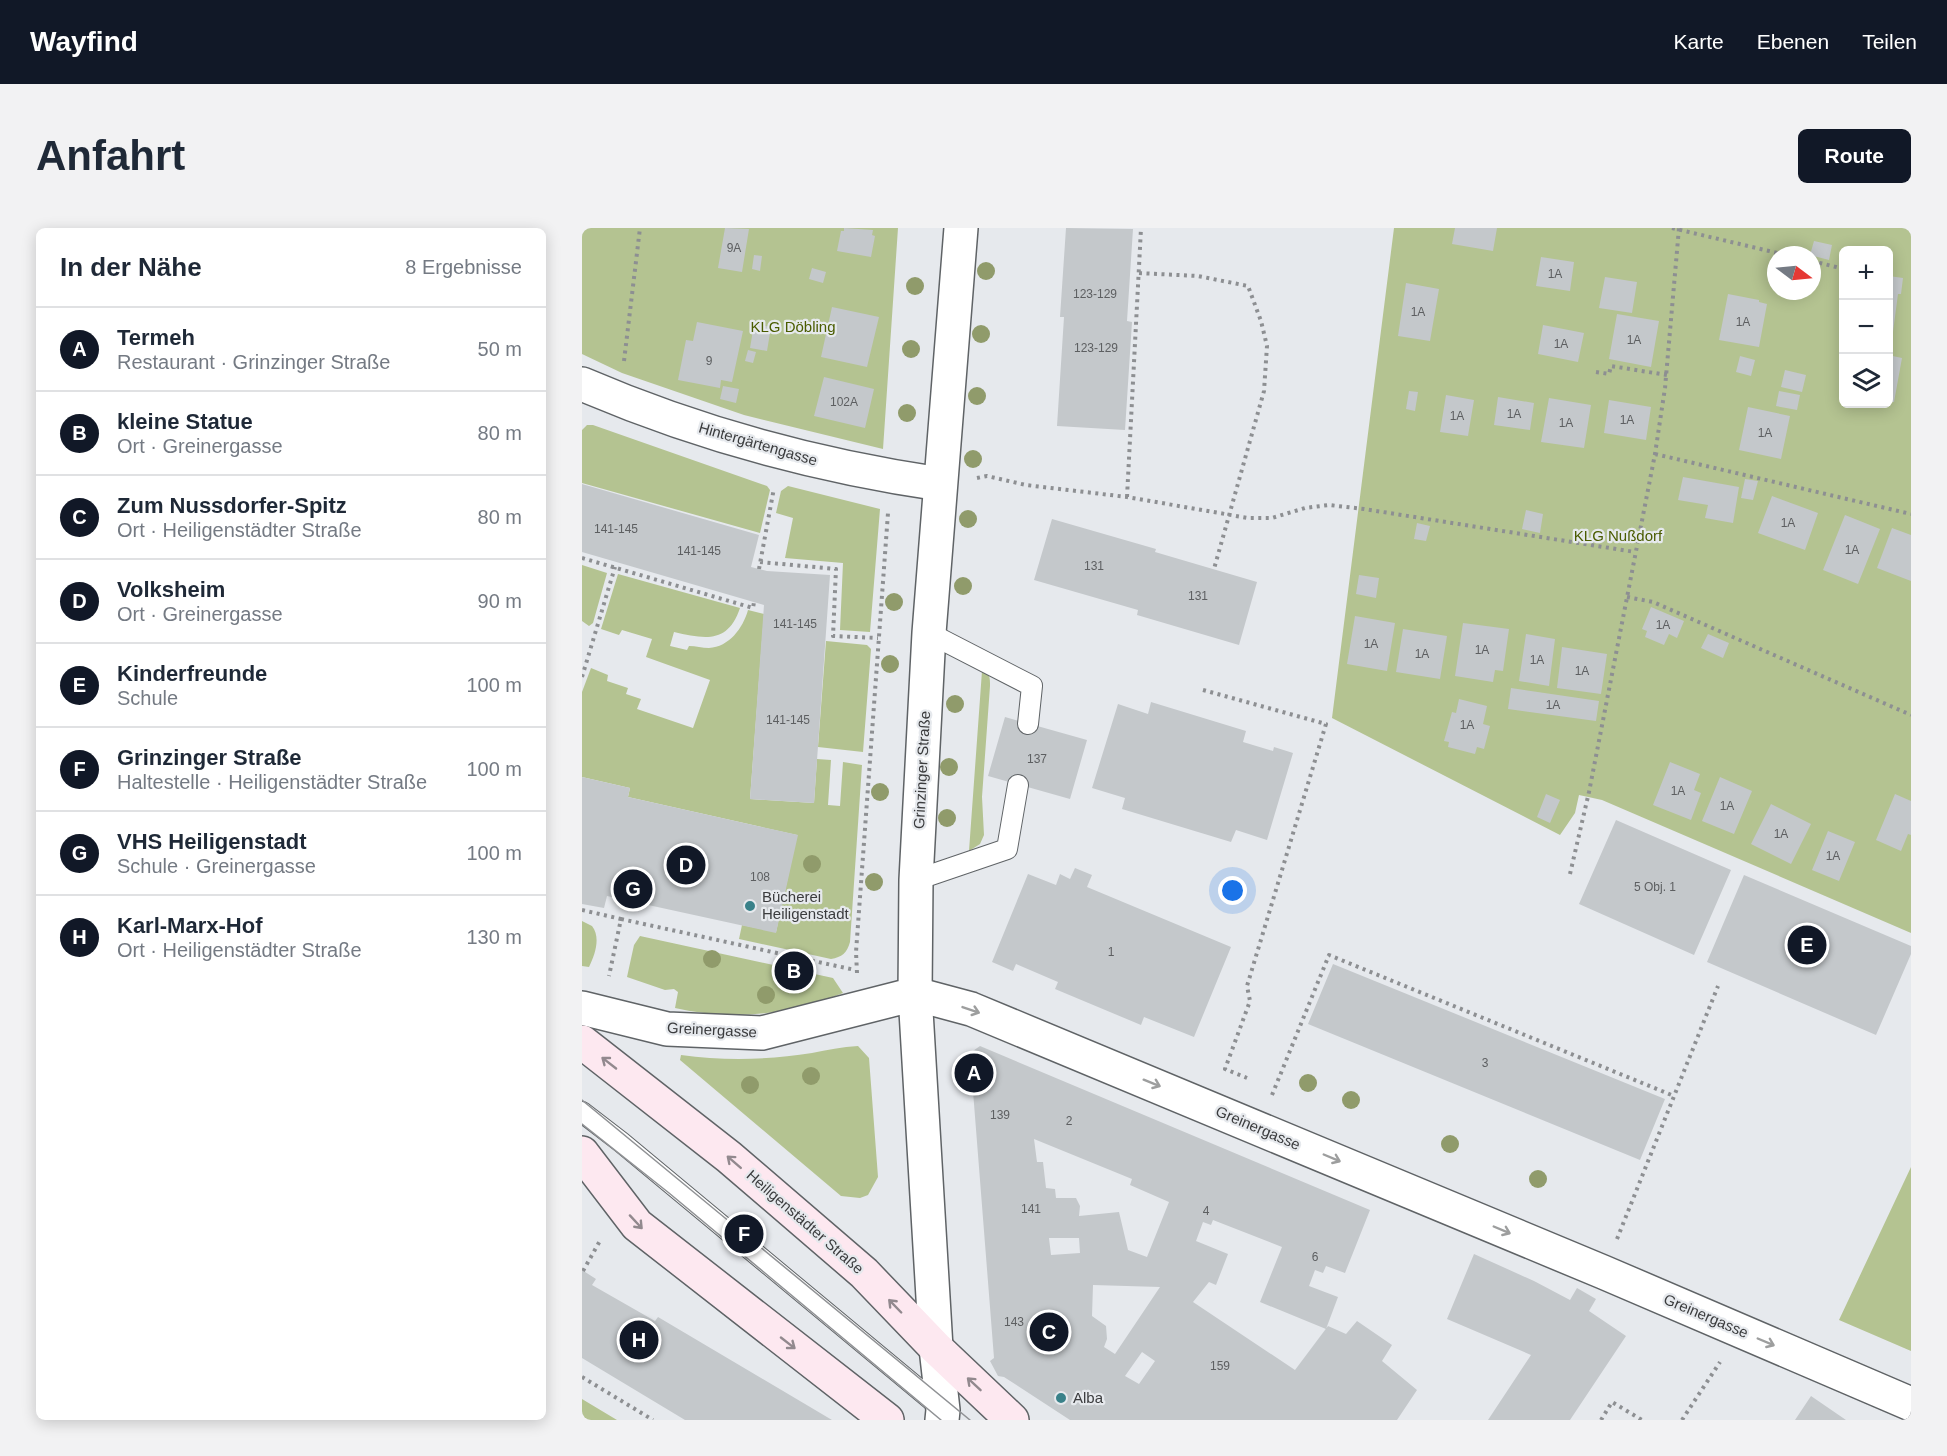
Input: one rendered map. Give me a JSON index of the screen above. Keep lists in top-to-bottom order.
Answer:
{
  "streets": {
    "main road": ["Heiligenstädter Straße"],
    "street": ["Hintergärtengasse", "Grinzinger Straße", "Greinergasse"]
  },
  "crossings": [
    ["Hintergärtengasse", "Grinzinger Straße"],
    ["Grinzinger Straße", "Greinergasse"],
    ["Grinzinger Straße", "Heiligenstädter Straße"]
  ],
  "one_way": ["Greinergasse"],
  "parks": ["KLG Döbling", "KLG Nußdorf"],
  "places": ["Bücherei Heiligenstadt", "Alba"],
  "house_numbers": [
    "9A",
    "1A",
    "123-129",
    "1A",
    "1A",
    "1A",
    "1A",
    "123-129",
    "9",
    "102A",
    "1A",
    "1A",
    "1A",
    "1A",
    "1A",
    "1A",
    "141-145",
    "1A",
    "141-145",
    "131",
    "131",
    "141-145",
    "1A",
    "1A",
    "1A",
    "1A",
    "1A",
    "1A",
    "1A",
    "141-145",
    "1A",
    "137",
    "1A",
    "1A",
    "1A",
    "1A",
    "108",
    "5 Obj. 1",
    "1",
    "3",
    "139",
    "2",
    "141",
    "4",
    "6",
    "143",
    "159"
  ],
  "north": "right",
  "page": {
    "header": "Wayfind",
    "nav": ["Karte", "Ebenen", "Teilen"],
    "buttons": "Route",
    "title": "Anfahrt",
    "heading": ["In der Nähe", "8 Ergebnisse"],
    "map_buttons": ["+", "−"],
    "list": [
      {
        "mark": "A",
        "name": "Termeh",
        "note": "Restaurant · Grinzinger Straße",
        "value": "50 m"
      },
      {
        "mark": "B",
        "name": "kleine Statue",
        "note": "Ort · Greinergasse",
        "value": "80 m"
      },
      {
        "mark": "C",
        "name": "Zum Nussdorfer-Spitz",
        "note": "Ort · Heiligenstädter Straße",
        "value": "80 m"
      },
      {
        "mark": "D",
        "name": "Volksheim",
        "note": "Ort · Greinergasse",
        "value": "90 m"
      },
      {
        "mark": "E",
        "name": "Kinderfreunde",
        "note": "Schule",
        "value": "100 m"
      },
      {
        "mark": "F",
        "name": "Grinzinger Straße",
        "note": "Haltestelle · Heiligenstädter Straße",
        "value": "100 m"
      },
      {
        "mark": "G",
        "name": "VHS Heiligenstadt",
        "note": "Schule · Greinergasse",
        "value": "100 m"
      },
      {
        "mark": "H",
        "name": "Karl-Marx-Hof",
        "note": "Ort · Heiligenstädter Straße",
        "value": "130 m"
      }
    ],
    "pins": [
      "D",
      "G",
      "E",
      "B",
      "A",
      "F",
      "C",
      "H"
    ]
  }
}
